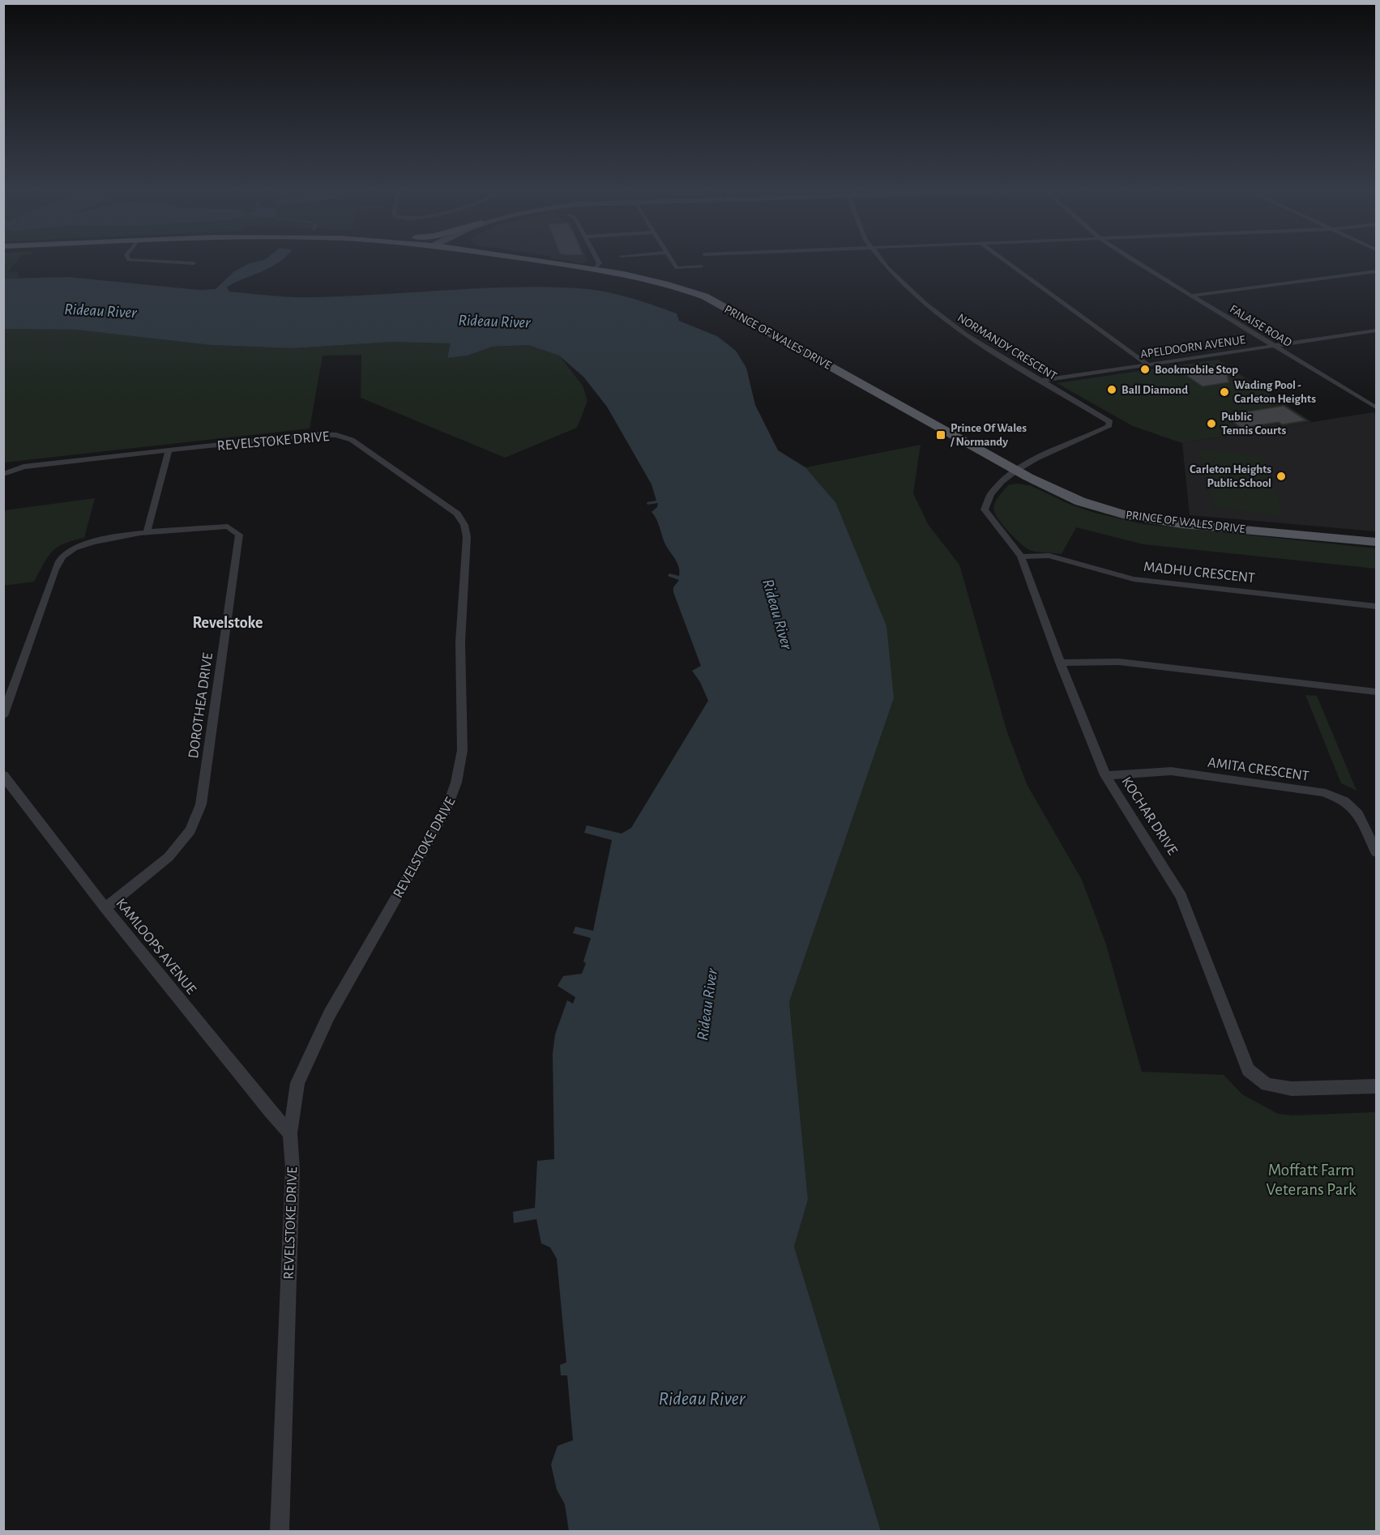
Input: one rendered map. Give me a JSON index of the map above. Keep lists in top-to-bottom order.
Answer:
{
  "streets": {
    "main road": ["PRINCE OF WALES DRIVE"],
    "street": [
      "FALAISE ROAD",
      "NORMANDY CRESCENT",
      "APELDOORN AVENUE",
      "REVELSTOKE DRIVE",
      "MADHU CRESCENT",
      "DOROTHEA DRIVE",
      "AMITA CRESCENT",
      "KOCHAR DRIVE",
      "KAMLOOPS AVENUE"
    ]
  },
  "crossings": [
    ["FALAISE ROAD", "APELDOORN AVENUE"],
    ["PRINCE OF WALES DRIVE", "NORMANDY CRESCENT"],
    ["PRINCE OF WALES DRIVE", "KOCHAR DRIVE"],
    ["NORMANDY CRESCENT", "APELDOORN AVENUE"],
    ["NORMANDY CRESCENT", "KOCHAR DRIVE"],
    ["REVELSTOKE DRIVE", "KAMLOOPS AVENUE"],
    ["MADHU CRESCENT", "KOCHAR DRIVE"],
    ["DOROTHEA DRIVE", "KAMLOOPS AVENUE"],
    ["AMITA CRESCENT", "KOCHAR DRIVE"]
  ],
  "districts": ["Revelstoke"],
  "water": ["Rideau River"],
  "parks": ["Moffatt Farm Veterans Park"],
  "places": {
    "other": [
      "Bookmobile Stop",
      "Ball Diamond",
      "Wading Pool - Carleton Heights",
      "Public Tennis Courts",
      "Carleton Heights Public School"
    ],
    "transit": ["Prince Of Wales / Normandy"]
  }
}
